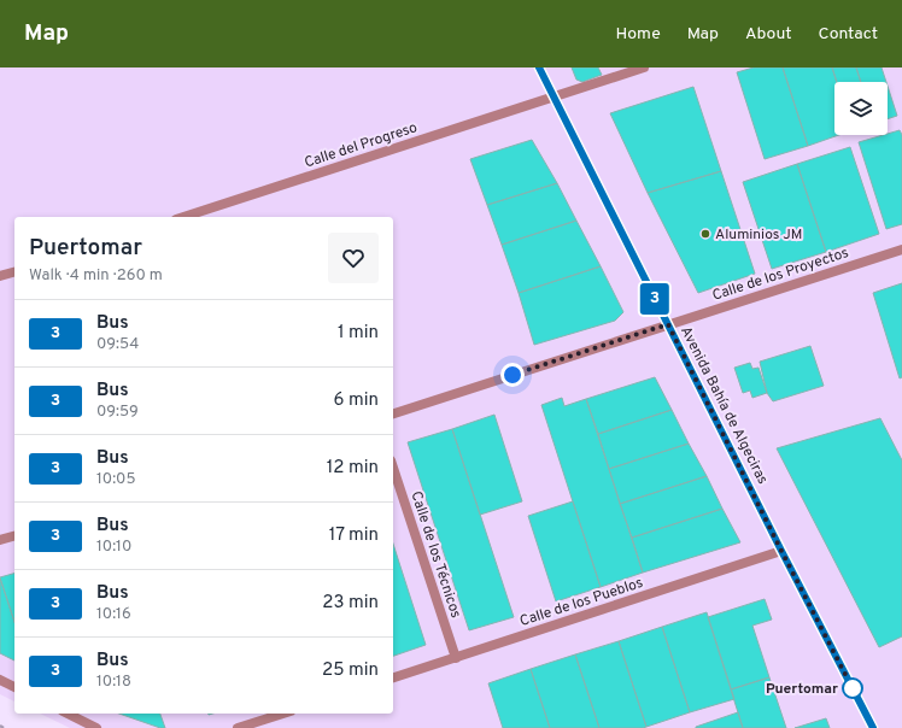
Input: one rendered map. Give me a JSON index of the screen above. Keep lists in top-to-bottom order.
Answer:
{
  "streets": {
    "street": [
      "Calle del Progreso",
      "Calle de los Proyectos",
      "Avenida Bahía de Algeciras",
      "Calle de los Técnicos",
      "Calle de los Pueblos"
    ]
  },
  "crossings": [
    ["Calle del Progreso", "Avenida Bahía de Algeciras"],
    ["Calle de los Proyectos", "Avenida Bahía de Algeciras"],
    ["Avenida Bahía de Algeciras", "Calle de los Pueblos"],
    ["Calle de los Técnicos", "Calle de los Pueblos"]
  ],
  "places": ["Aluminios JM", "Puertomar"],
  "lines": ["bus line 3"],
  "page": {
    "header": "Map",
    "nav": [
      "Home",
      "Map",
      "About",
      "Contact"
    ],
    "on_map": "3",
    "heading": ["Puertomar", "Walk · 4 min · 260 m"],
    "list": [
      {
        "mark": "3",
        "name": "Bus",
        "note": "09:54",
        "value": "1 min"
      },
      {
        "mark": "3",
        "name": "Bus",
        "note": "09:59",
        "value": "6 min"
      },
      {
        "mark": "3",
        "name": "Bus",
        "note": "10:05",
        "value": "12 min"
      },
      {
        "mark": "3",
        "name": "Bus",
        "note": "10:10",
        "value": "17 min"
      },
      {
        "mark": "3",
        "name": "Bus",
        "note": "10:16",
        "value": "23 min"
      },
      {
        "mark": "3",
        "name": "Bus",
        "note": "10:18",
        "value": "25 min"
      }
    ]
  }
}
